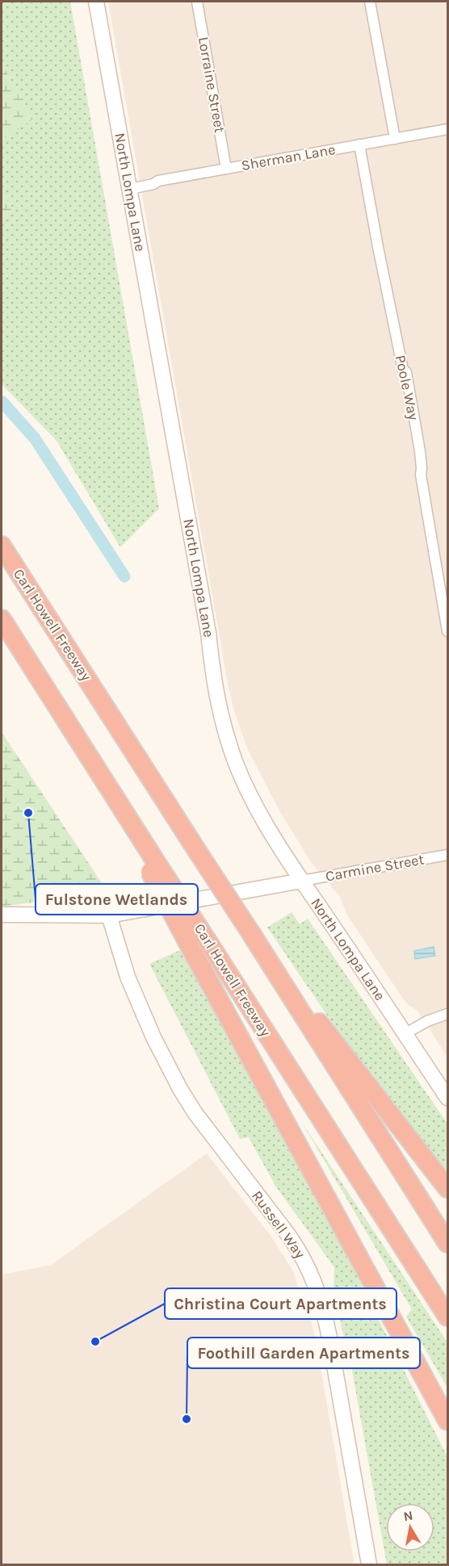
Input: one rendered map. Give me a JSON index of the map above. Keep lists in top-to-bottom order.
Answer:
{
  "streets": {
    "highway": ["Carl Howell Freeway"],
    "street": [
      "Lorraine Street",
      "Sherman Lane",
      "North Lompa Lane",
      "Poole Way",
      "Carmine Street",
      "Russell Way"
    ]
  },
  "crossings": [
    ["Lorraine Street", "Sherman Lane"],
    ["Sherman Lane", "North Lompa Lane"],
    ["Sherman Lane", "Poole Way"],
    ["North Lompa Lane", "Carmine Street"]
  ],
  "places": ["Fulstone Wetlands", "Christina Court Apartments", "Foothill Garden Apartments"],
  "north": "top"
}
